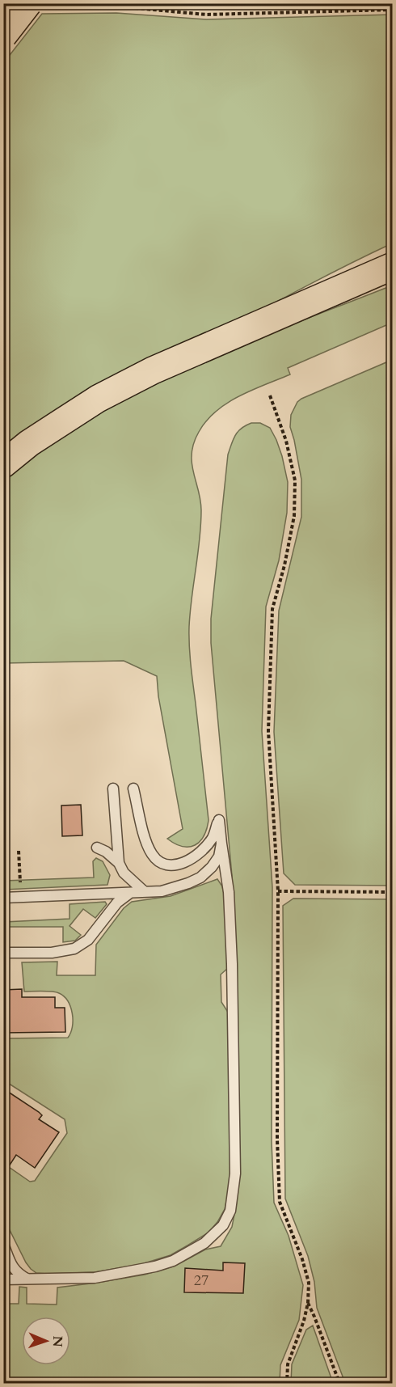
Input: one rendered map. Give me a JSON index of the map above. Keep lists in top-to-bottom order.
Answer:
{
  "house_numbers": ["27"],
  "north": "right"
}
